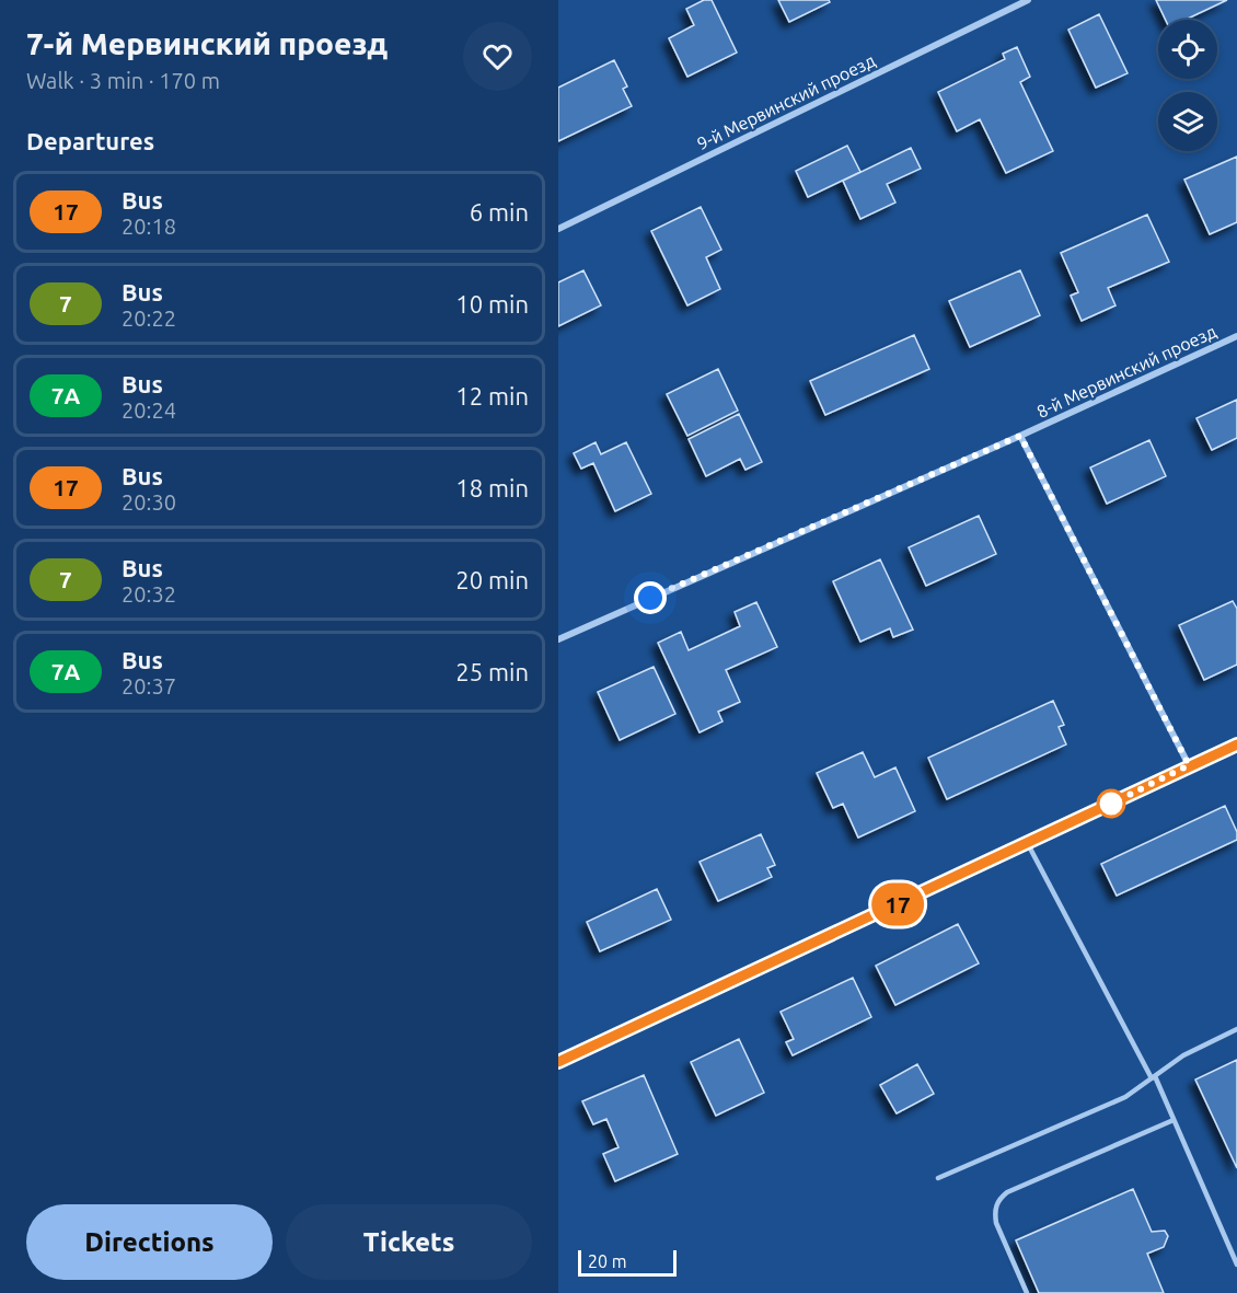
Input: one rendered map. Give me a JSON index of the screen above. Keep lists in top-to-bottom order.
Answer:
{
  "streets": {
    "street": ["9-й Мервинский проезд", "8-й Мервинский проезд"]
  },
  "lines": ["bus line 17"],
  "scale_bar": "20 m",
  "page": {
    "heading": [
      ["7-й Мервинский проезд", "Walk · 3 min · 170 m"],
      "Departures"
    ],
    "on_map": "17",
    "list": [
      {
        "mark": "17",
        "name": "Bus",
        "note": "20:18",
        "value": "6 min"
      },
      {
        "mark": "7",
        "name": "Bus",
        "note": "20:22",
        "value": "10 min"
      },
      {
        "mark": "7А",
        "name": "Bus",
        "note": "20:24",
        "value": "12 min"
      },
      {
        "mark": "17",
        "name": "Bus",
        "note": "20:30",
        "value": "18 min"
      },
      {
        "mark": "7",
        "name": "Bus",
        "note": "20:32",
        "value": "20 min"
      },
      {
        "mark": "7А",
        "name": "Bus",
        "note": "20:37",
        "value": "25 min"
      }
    ],
    "buttons": ["Directions", "Tickets"],
    "scale": "20 m"
  }
}
